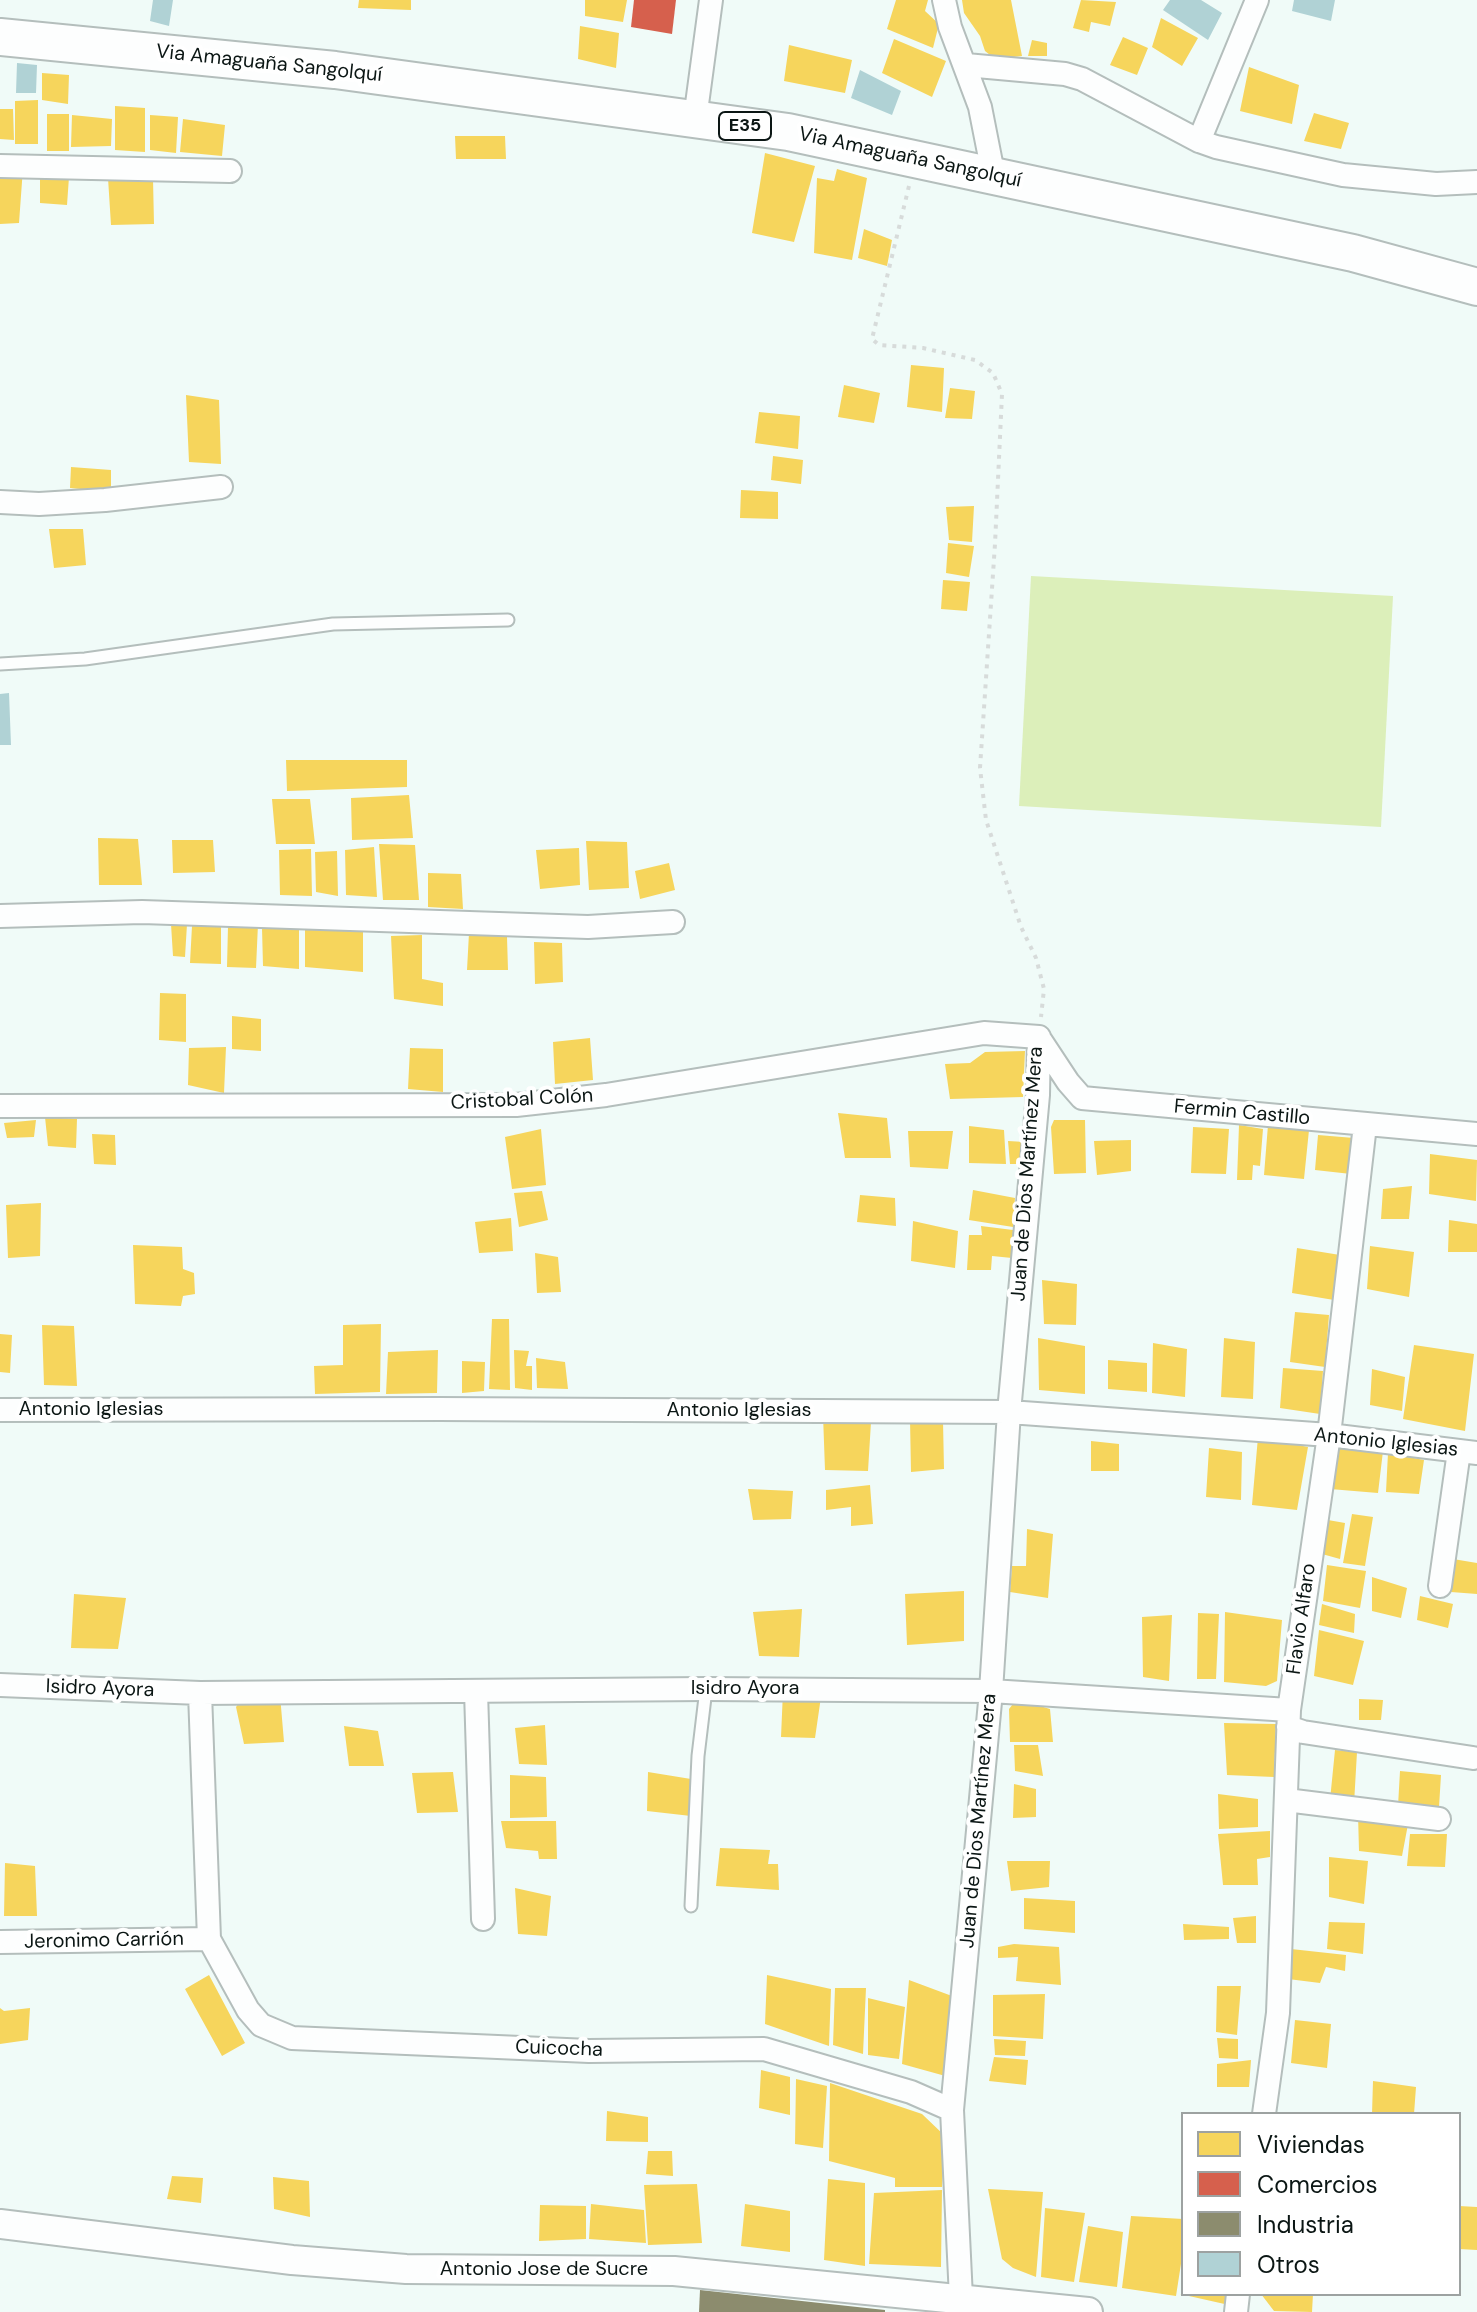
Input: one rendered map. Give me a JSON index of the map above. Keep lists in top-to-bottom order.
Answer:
{
  "streets": {
    "highway": ["Via Amaguaña Sangolquí", "E35"],
    "street": [
      "Cristobal Colón",
      "Fermin Castillo",
      "Juan de Dios Martínez Mera",
      "Antonio Iglesias",
      "Flavio Alfaro",
      "Isidro Ayora",
      "Jeronimo Carrión",
      "Cuicocha",
      "Antonio Jose de Sucre"
    ]
  },
  "crossings": [
    ["Via Amaguaña Sangolquí", "Juan de Dios Martínez Mera"],
    ["Cristobal Colón", "Juan de Dios Martínez Mera"],
    ["Fermin Castillo", "Juan de Dios Martínez Mera"],
    ["Fermin Castillo", "Flavio Alfaro"],
    ["Juan de Dios Martínez Mera", "Antonio Iglesias"],
    ["Juan de Dios Martínez Mera", "Isidro Ayora"],
    ["Juan de Dios Martínez Mera", "Cuicocha"],
    ["Juan de Dios Martínez Mera", "Antonio Jose de Sucre"],
    ["Antonio Iglesias", "Flavio Alfaro"],
    ["Flavio Alfaro", "Isidro Ayora"],
    ["Jeronimo Carrión", "Cuicocha"]
  ],
  "legend": [
    "Viviendas",
    "Comercios",
    "Industria",
    "Otros"
  ]
}
